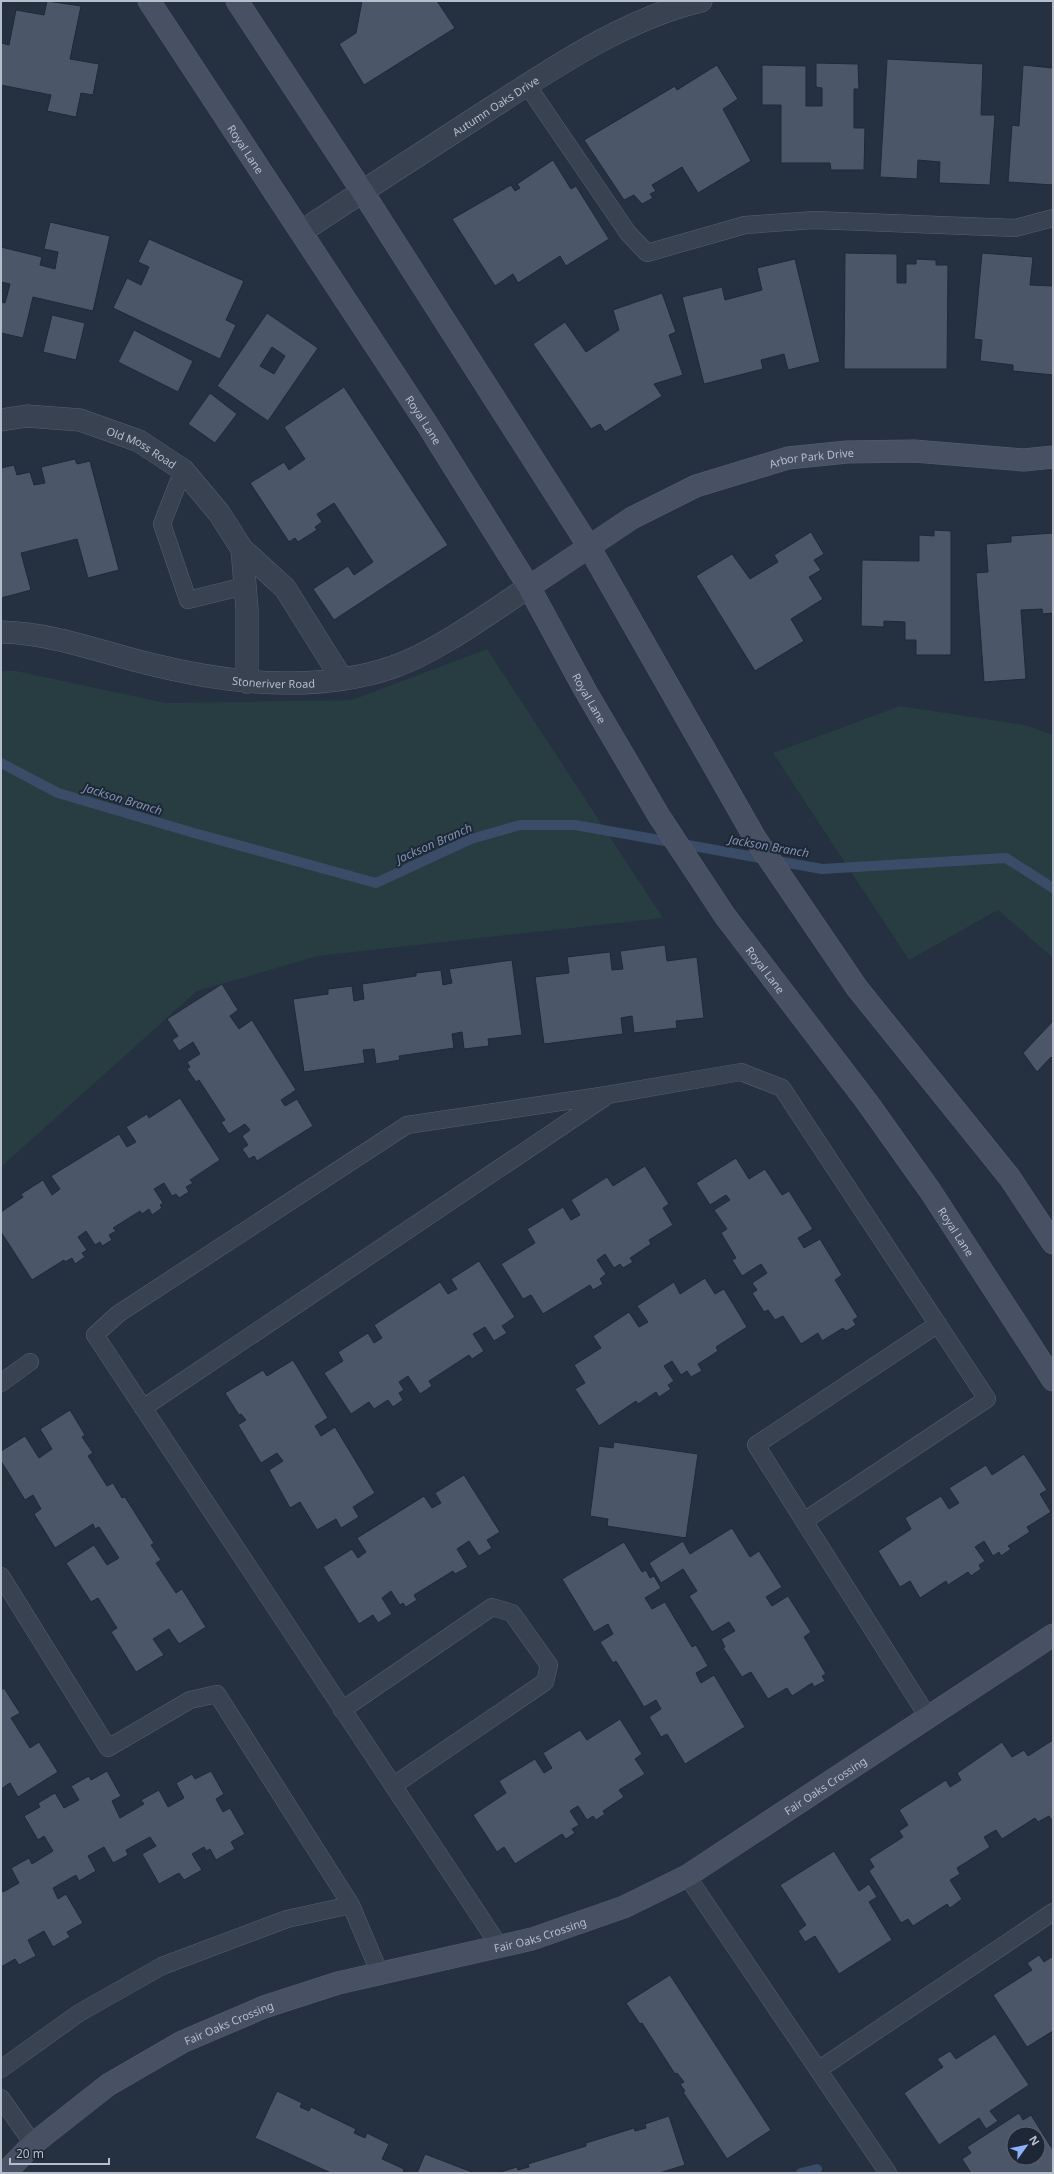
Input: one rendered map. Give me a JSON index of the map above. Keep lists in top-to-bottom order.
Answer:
{
  "streets": {
    "main road": ["Royal Lane", "Arbor Park Drive", "Fair Oaks Crossing"],
    "street": ["Autumn Oaks Drive", "Old Moss Road", "Stoneriver Road"]
  },
  "crossings": [
    ["Autumn Oaks Drive", "Royal Lane"],
    ["Royal Lane", "Arbor Park Drive"],
    ["Royal Lane", "Stoneriver Road"],
    ["Old Moss Road", "Stoneriver Road"],
    ["Arbor Park Drive", "Stoneriver Road"]
  ],
  "water": ["Jackson Branch"],
  "scale_bar": "20 m",
  "north": "top right"
}
